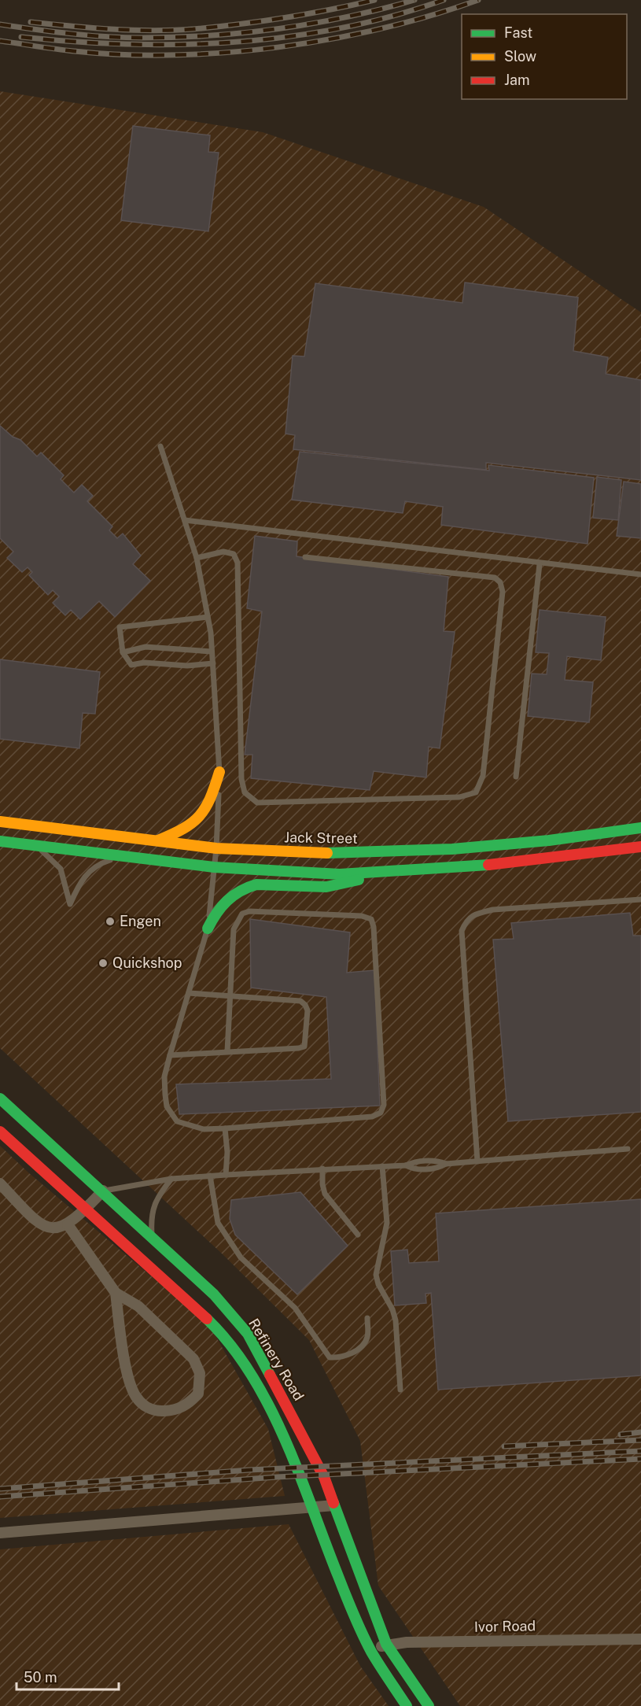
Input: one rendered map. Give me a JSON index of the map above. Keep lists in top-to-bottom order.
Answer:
{
  "streets": {
    "main road": ["Jack Street", "Refinery Road"],
    "street": ["Ivor Road"]
  },
  "crossings": [
    ["Refinery Road", "Ivor Road"]
  ],
  "places": ["Engen", "Quickshop"],
  "legend": ["Fast", "Slow", "Jam"],
  "scale_bar": "50 m"
}
